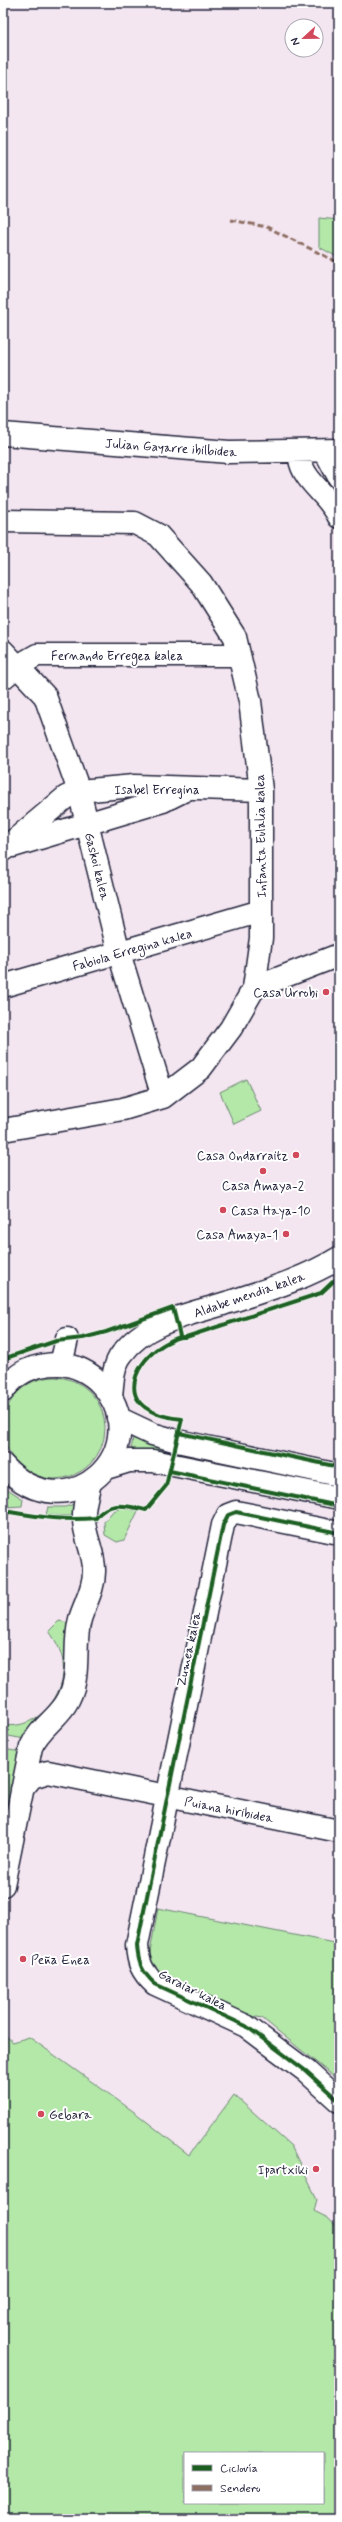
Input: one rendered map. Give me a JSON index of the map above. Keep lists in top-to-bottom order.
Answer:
{
  "streets": {
    "street": [
      "Julian Gayarre ibilbidea",
      "Fernando Erregea kalea",
      "Isabel Erregina",
      "Infanta Eulalia kalea",
      "Gaskoi kalea",
      "Fabiola Erregina kalea",
      "Aldabe mendia kalea",
      "Zumea kalea",
      "Puiana hiribidea",
      "Garaiar kalea"
    ]
  },
  "crossings": [
    ["Fernando Erregea kalea", "Infanta Eulalia kalea"],
    ["Fernando Erregea kalea", "Gaskoi kalea"],
    ["Isabel Erregina", "Infanta Eulalia kalea"],
    ["Isabel Erregina", "Gaskoi kalea"],
    ["Infanta Eulalia kalea", "Fabiola Erregina kalea"],
    ["Gaskoi kalea", "Fabiola Erregina kalea"],
    ["Zumea kalea", "Puiana hiribidea"],
    ["Zumea kalea", "Garaiar kalea"],
    ["Puiana hiribidea", "Garaiar kalea"]
  ],
  "places": [
    "Casa Urrobi",
    "Casa Ondarraitz",
    "Casa Amaya-2",
    "Casa Haya-10",
    "Casa Amaya-1",
    "Peña Enea",
    "Gebara",
    "Ipartxiki"
  ],
  "legend": ["Ciclovía", "Sendero"],
  "north": "left"
}
